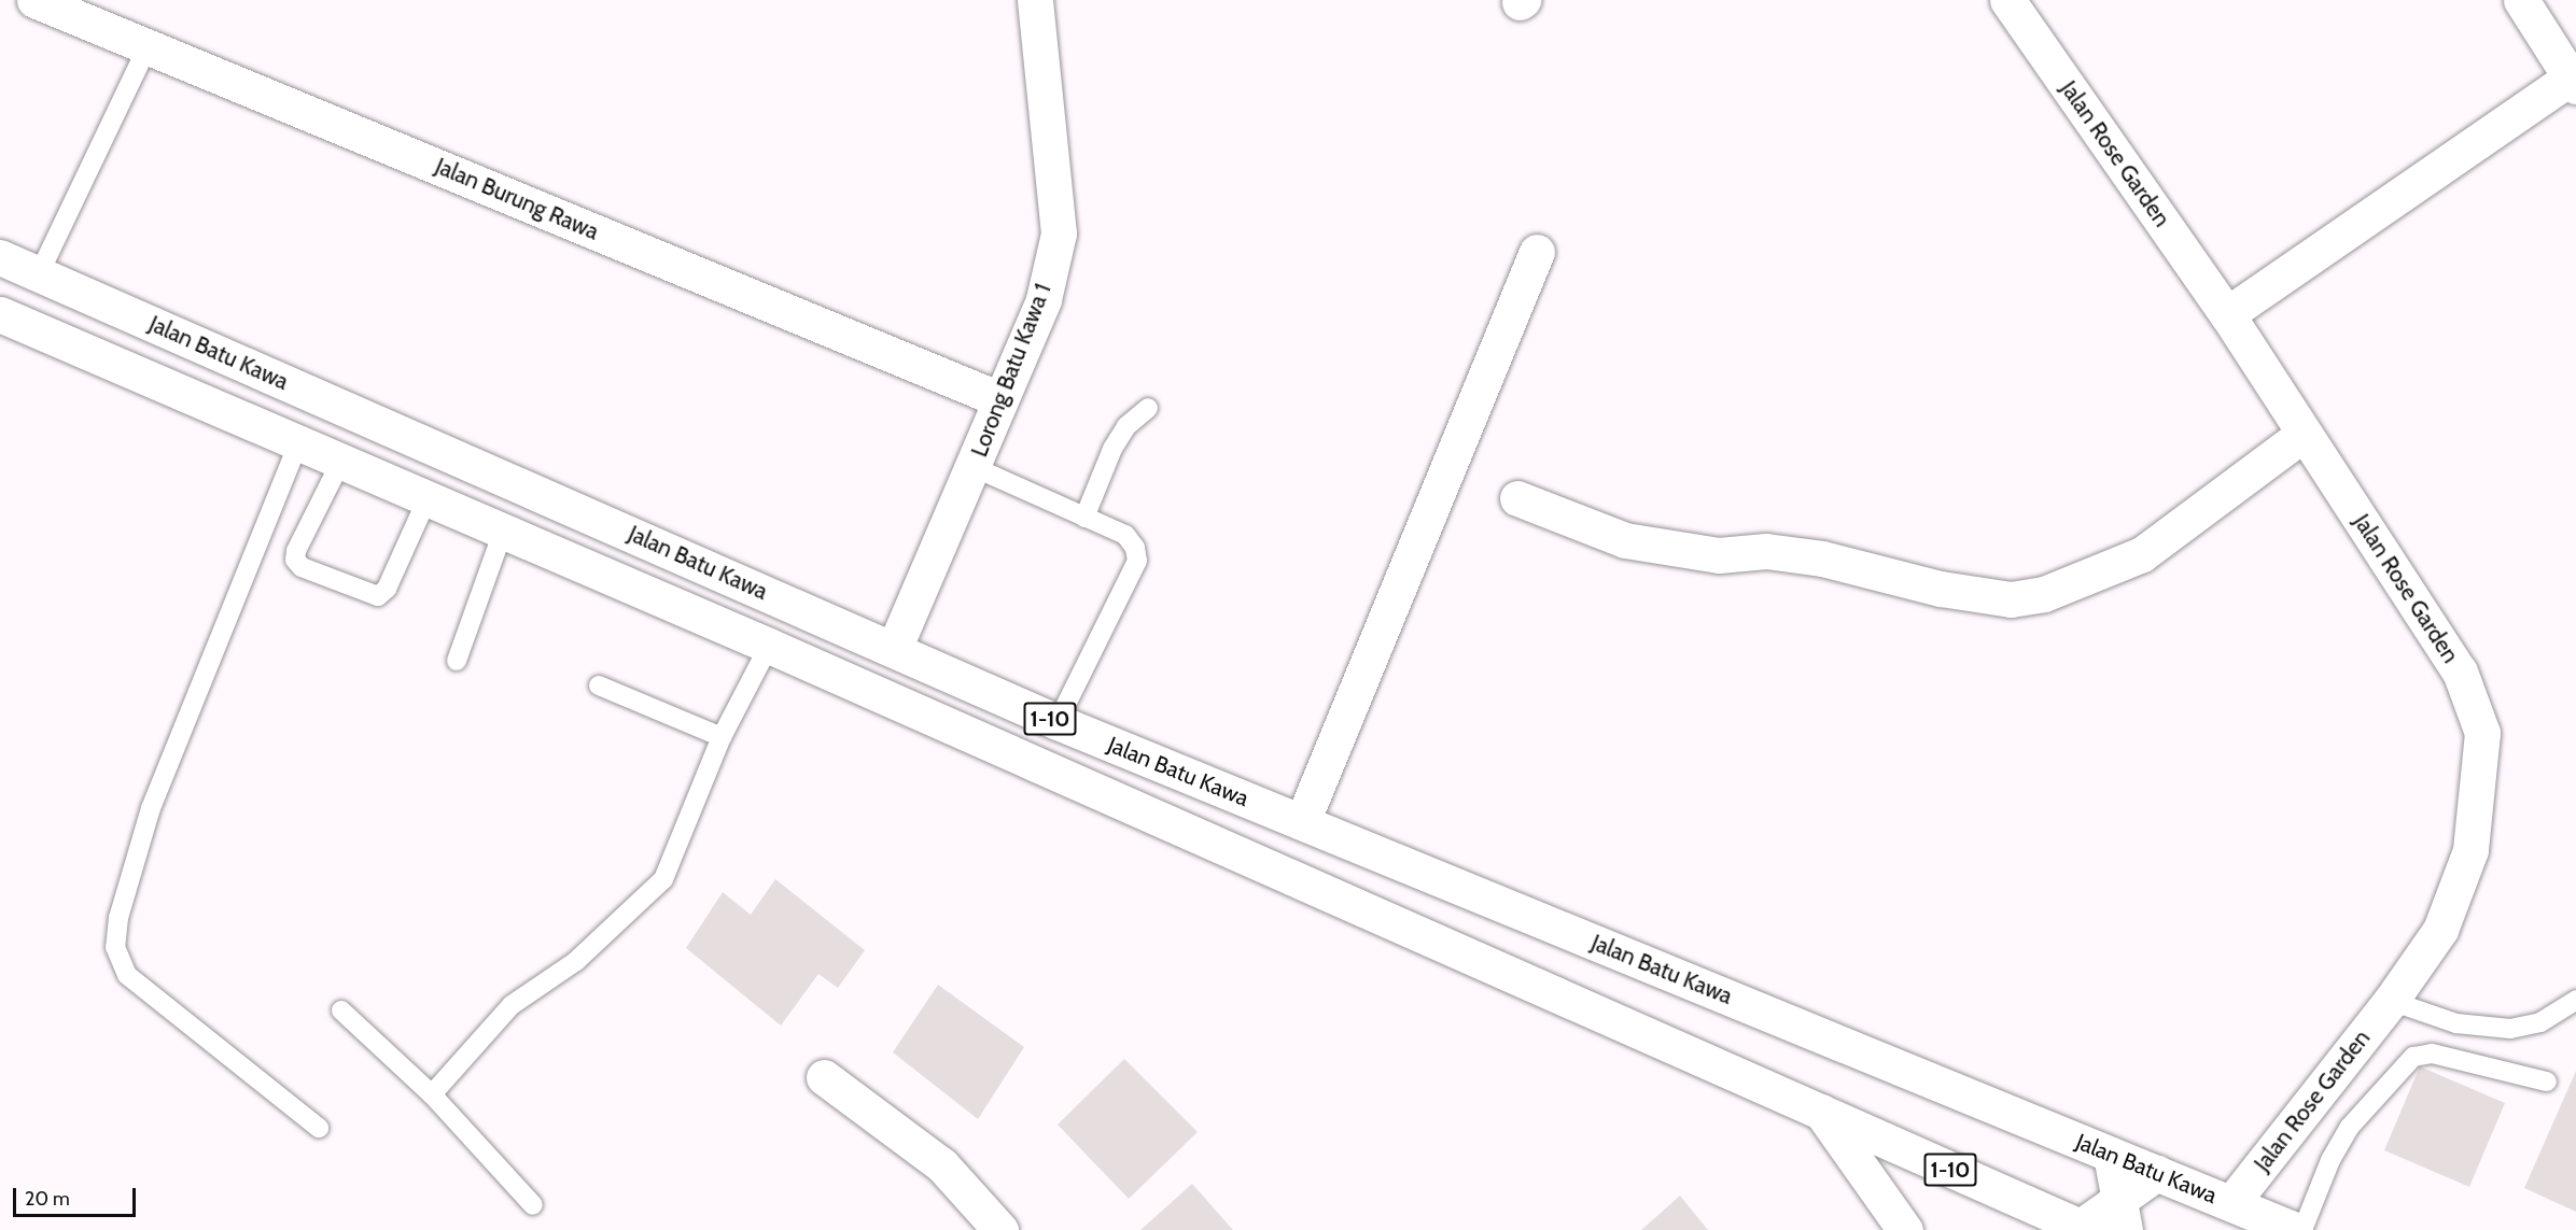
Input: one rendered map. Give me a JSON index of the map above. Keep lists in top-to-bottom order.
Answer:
{
  "streets": {
    "main road": [
      "Jalan Rose Garden",
      "Jalan Burung Rawa",
      "Jalan Batu Kawa",
      "Lorong Batu Kawa 1",
      "1-10"
    ]
  },
  "crossings": [
    ["Jalan Rose Garden", "Jalan Batu Kawa"],
    ["Jalan Burung Rawa", "Lorong Batu Kawa 1"],
    ["Jalan Batu Kawa", "Lorong Batu Kawa 1"]
  ],
  "scale_bar": "20 m"
}
